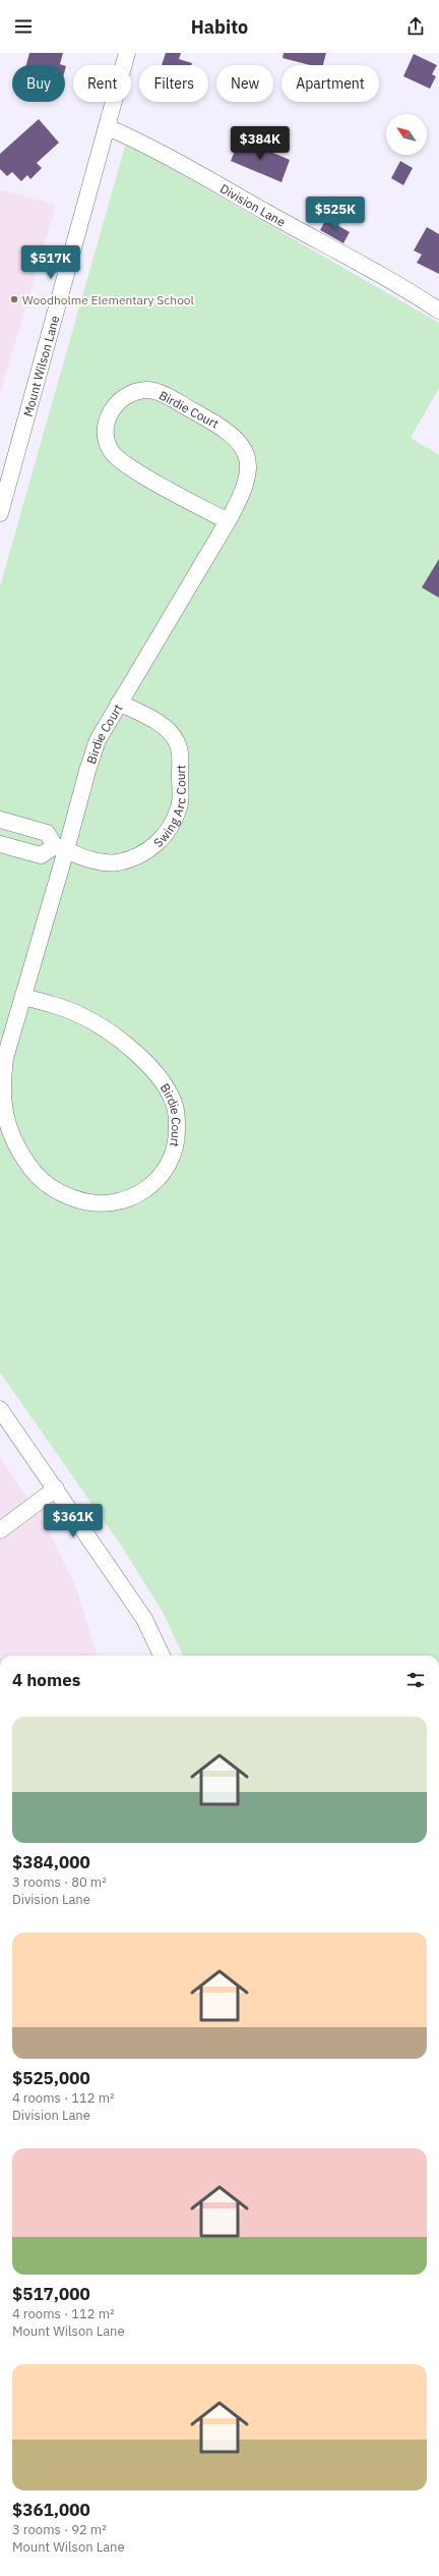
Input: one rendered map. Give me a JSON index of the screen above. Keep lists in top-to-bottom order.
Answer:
{
  "streets": {
    "street": [
      "Division Lane",
      "Mount Wilson Lane",
      "Birdie Court",
      "Swing Arc Court"
    ]
  },
  "crossings": [
    ["Division Lane", "Mount Wilson Lane"],
    ["Birdie Court", "Swing Arc Court"]
  ],
  "places": ["Woodholme Elementary School"],
  "north": "top left",
  "page": {
    "header": "Habito",
    "chip": [
      "Buy",
      "Rent",
      "Filters",
      "New",
      "Apartment"
    ],
    "price": [
      "$384K",
      "$525K",
      "$517K",
      "$361K"
    ],
    "heading": "4 homes",
    "list": [
      {
        "name": "$384,000",
        "note": "3 rooms · 80 m² · Division Lane"
      },
      {
        "name": "$525,000",
        "note": "4 rooms · 112 m² · Division Lane"
      },
      {
        "name": "$517,000",
        "note": "4 rooms · 112 m² · Mount Wilson Lane"
      },
      {
        "name": "$361,000",
        "note": "3 rooms · 92 m² · Mount Wilson Lane"
      }
    ]
  }
}
